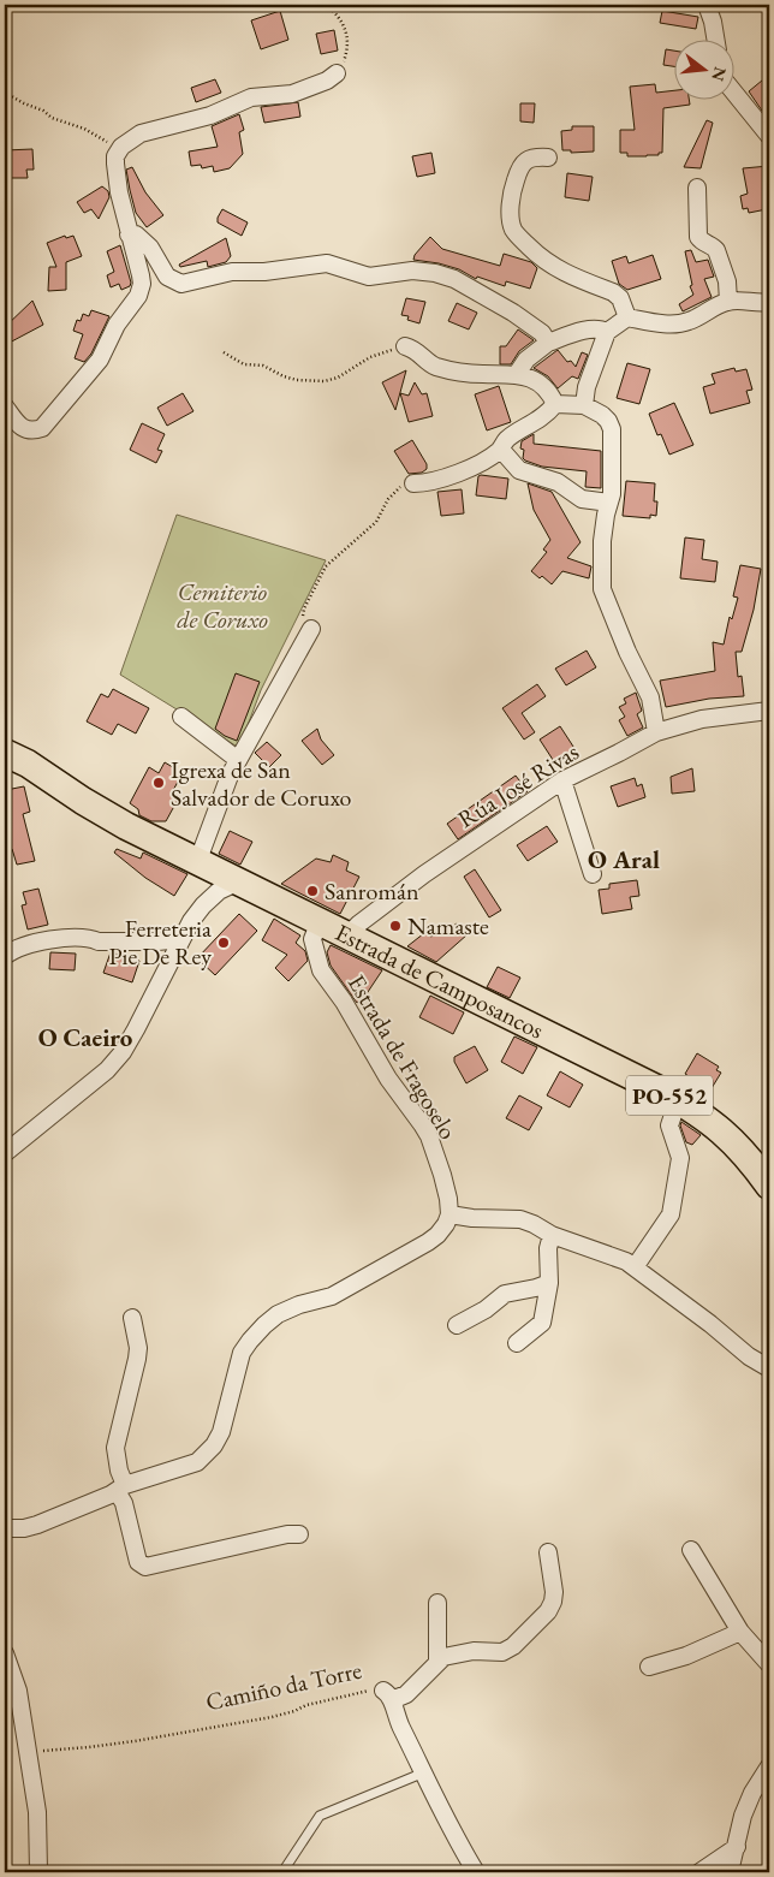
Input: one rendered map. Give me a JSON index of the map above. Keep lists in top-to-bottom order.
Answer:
{
  "streets": {
    "main road": ["Estrada de Camposancos", "PO-552"],
    "street": ["Rúa José Rivas", "Estrada de Fragoselo", "Camiño da Torre"]
  },
  "crossings": [
    ["Rúa José Rivas", "Estrada de Camposancos"],
    ["Estrada de Camposancos", "Estrada de Fragoselo"]
  ],
  "districts": ["O Aral", "O Caeiro"],
  "parks": ["Cemiterio de Coruxo"],
  "places": [
    "Igrexa de San Salvador de Coruxo",
    "Sanromán",
    "Namaste",
    "Ferreteria Pie De Rey"
  ],
  "north": "right"
}
